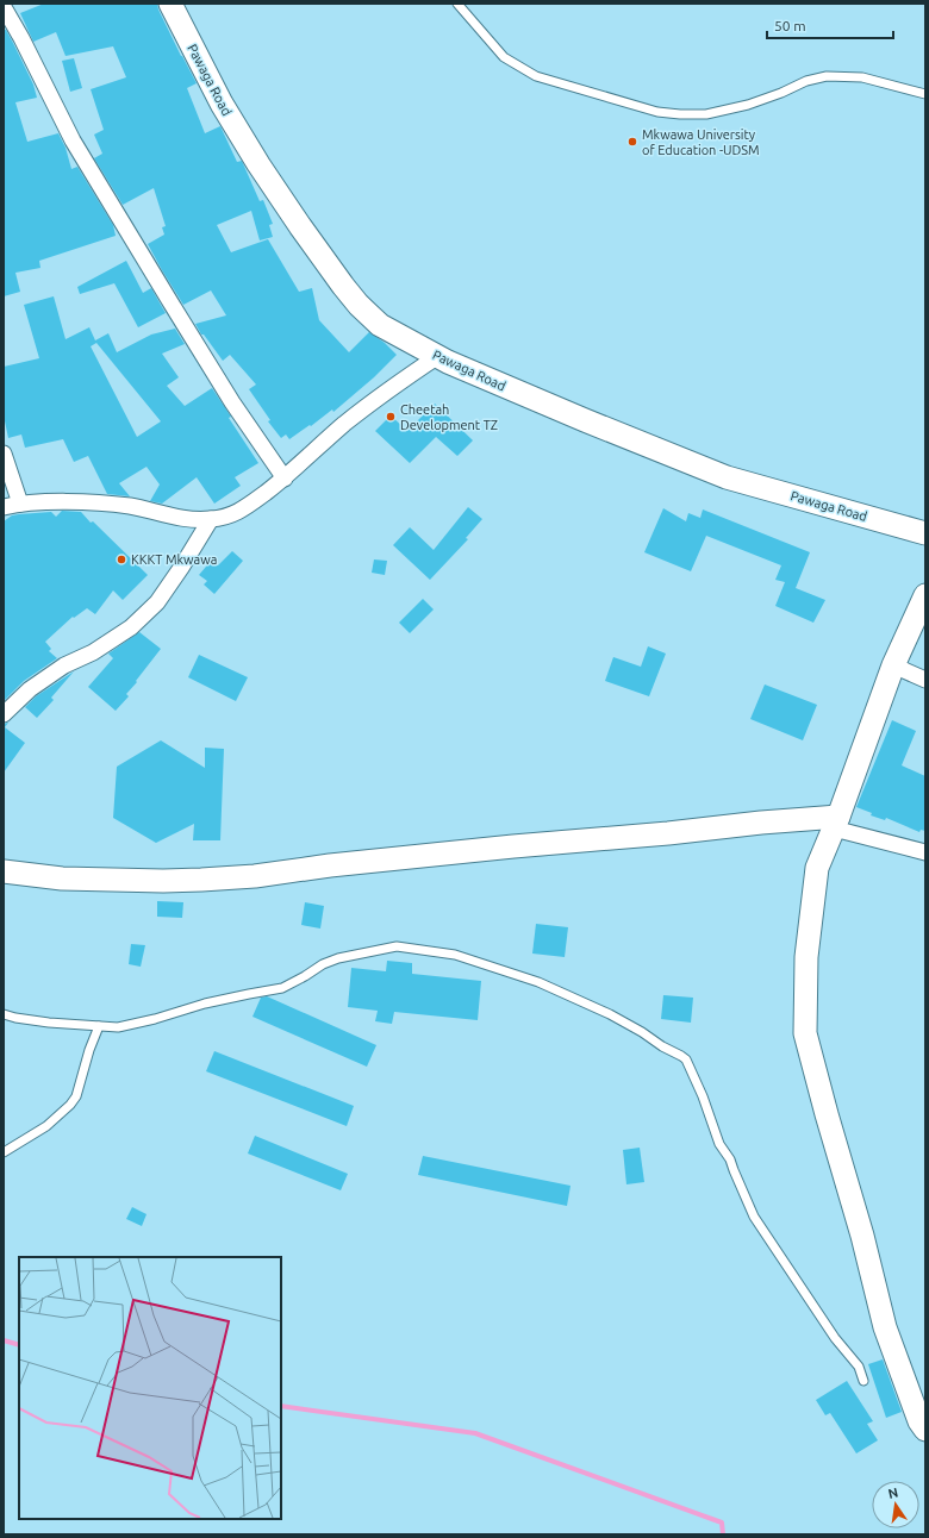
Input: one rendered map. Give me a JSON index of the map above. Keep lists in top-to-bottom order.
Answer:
{
  "streets": {
    "street": ["Pawaga Road"]
  },
  "places": ["Mkwawa University of Education -UDSM", "Cheetah Development TZ", "KKKT Mkwawa"],
  "scale_bar": "50 m",
  "north": "top"
}
